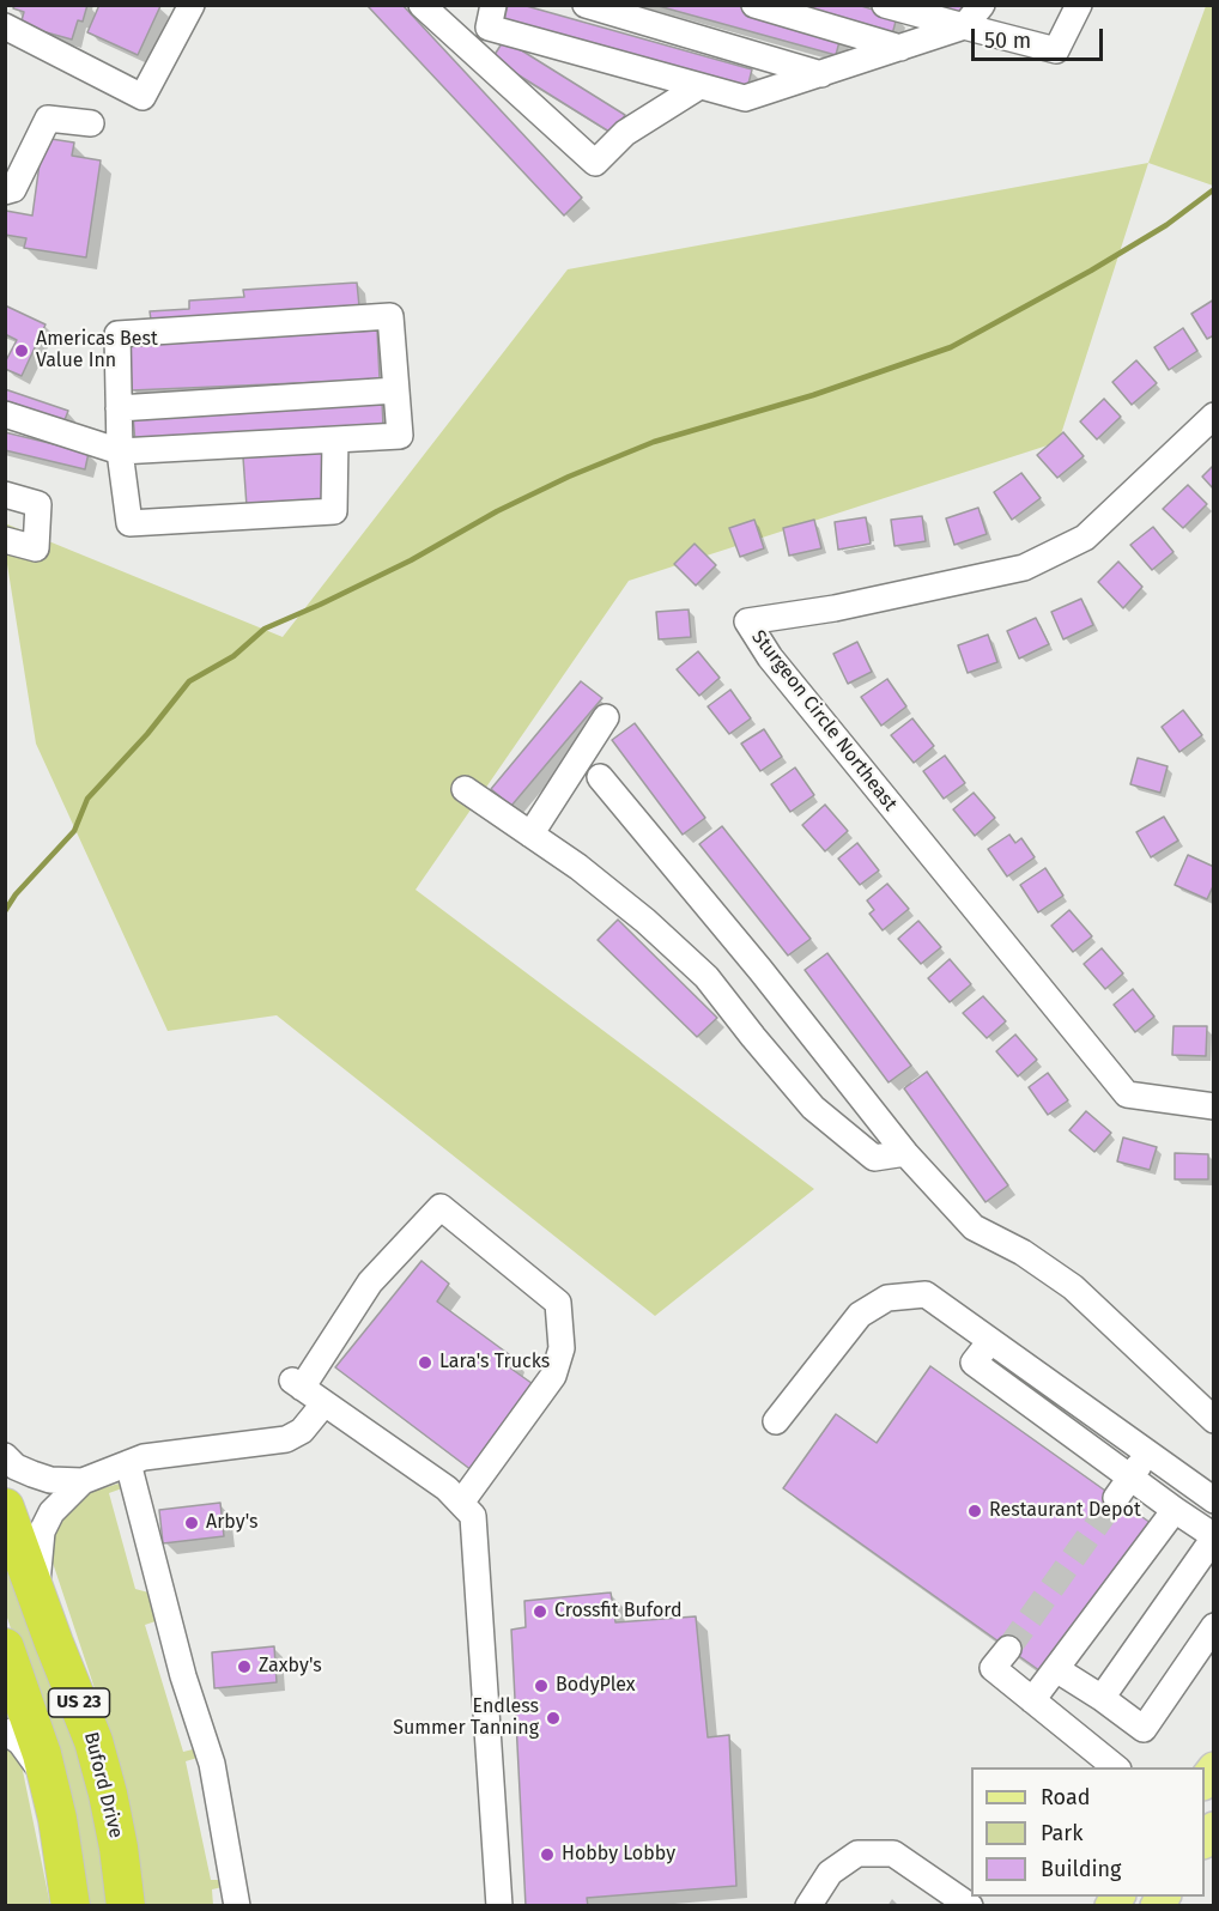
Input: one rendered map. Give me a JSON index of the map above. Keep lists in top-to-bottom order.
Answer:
{
  "streets": {
    "highway": ["US 23", "Buford Drive"],
    "street": ["Sturgeon Circle Northeast"]
  },
  "places": [
    "Americas Best Value Inn",
    "Lara's Trucks",
    "Restaurant Depot",
    "Arby's",
    "Crossfit Buford",
    "Zaxby's",
    "BodyPlex",
    "Endless Summer Tanning",
    "Hobby Lobby"
  ],
  "legend": ["Road", "Park", "Building"],
  "scale_bar": "50 m"
}
